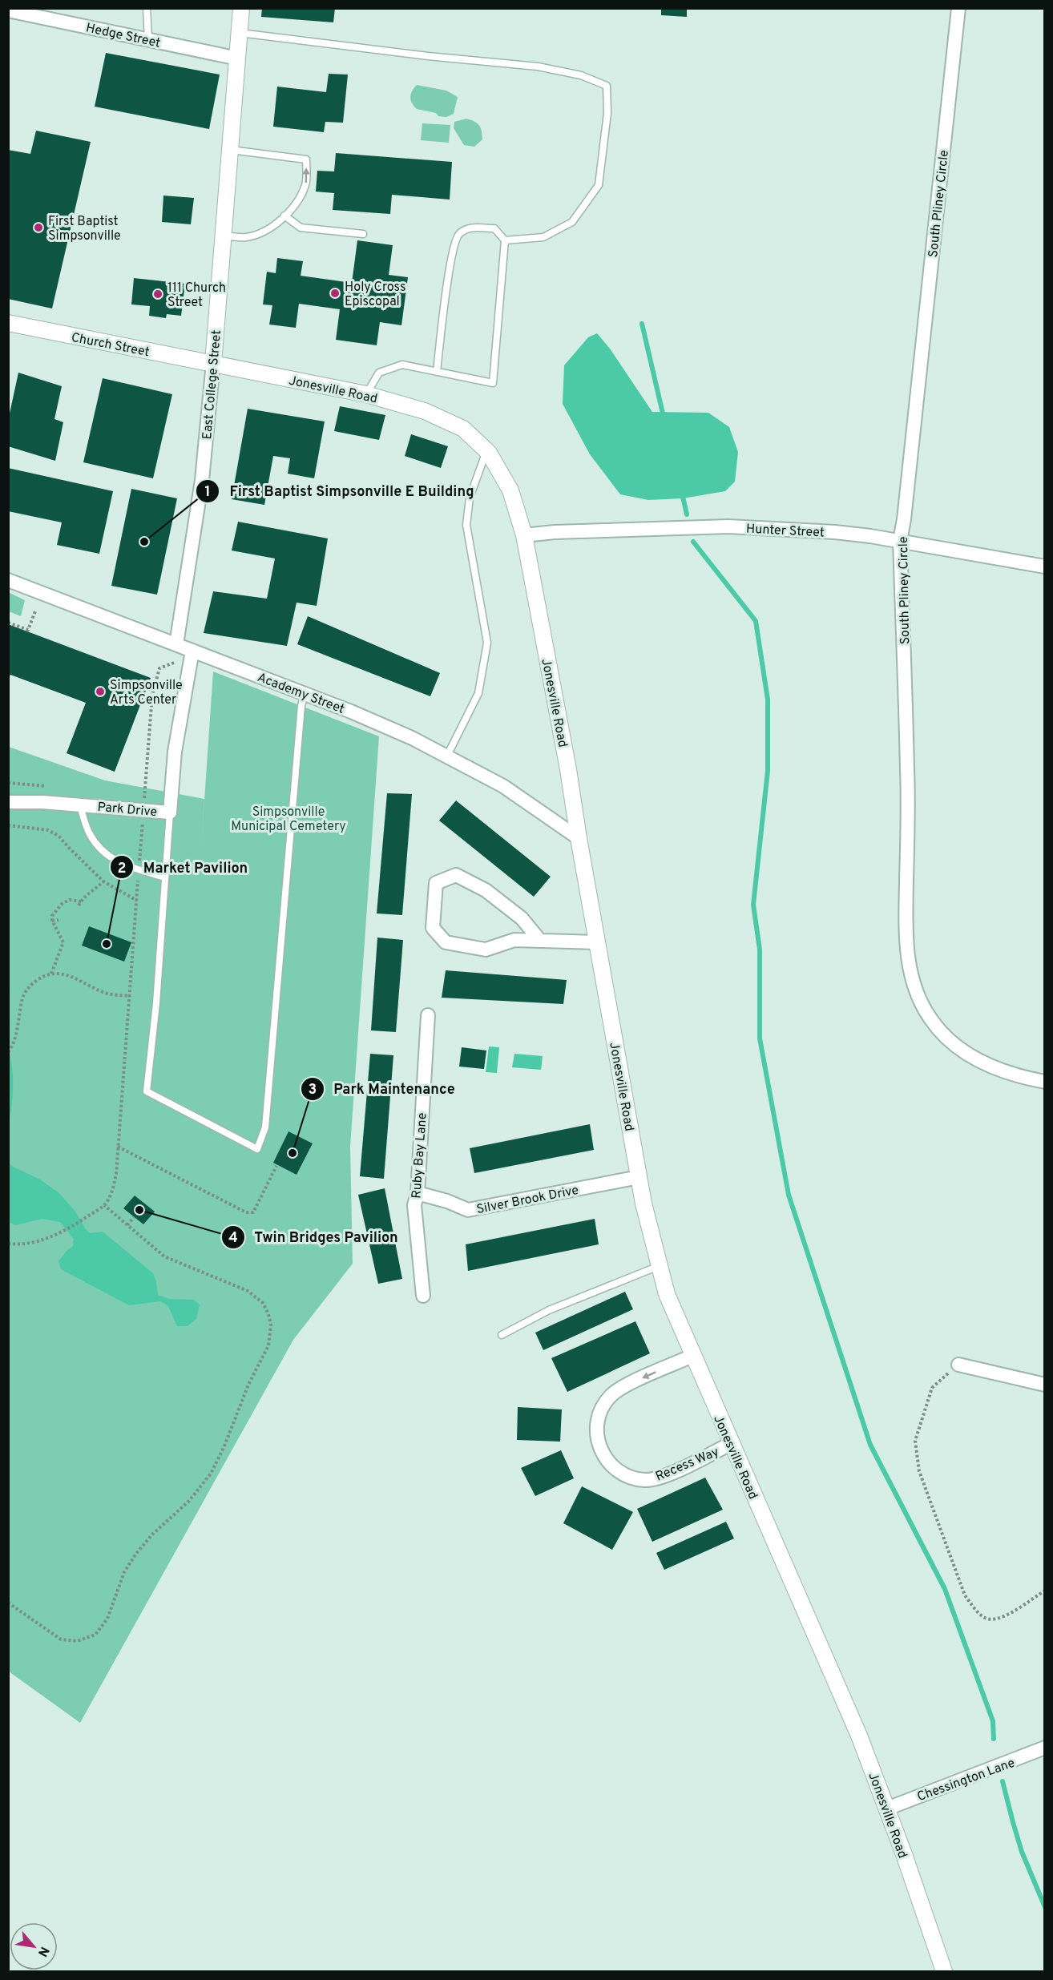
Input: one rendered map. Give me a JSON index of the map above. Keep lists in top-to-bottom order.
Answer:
{
  "streets": {
    "street": [
      "Hedge Street",
      "South Pliney Circle",
      "Church Street",
      "East College Street",
      "Jonesville Road",
      "Hunter Street",
      "Academy Street",
      "Park Drive",
      "Ruby Bay Lane",
      "Silver Brook Drive",
      "Recess Way",
      "Chessington Lane"
    ]
  },
  "crossings": [
    ["Hedge Street", "East College Street"],
    ["South Pliney Circle", "Hunter Street"],
    ["Church Street", "East College Street"],
    ["Church Street", "Jonesville Road"],
    ["East College Street", "Jonesville Road"],
    ["East College Street", "Academy Street"],
    ["Jonesville Road", "Hunter Street"],
    ["Jonesville Road", "Academy Street"],
    ["Jonesville Road", "Silver Brook Drive"],
    ["Jonesville Road", "Recess Way"],
    ["Jonesville Road", "Chessington Lane"],
    ["Academy Street", "Park Drive"],
    ["Ruby Bay Lane", "Silver Brook Drive"]
  ],
  "parks": ["Simpsonville Municipal Cemetery"],
  "places": [
    "First Baptist Simpsonville",
    "Holy Cross Episcopal",
    "111 Church Street",
    "First Baptist Simpsonville E Building",
    "Simpsonville Arts Center",
    "Market Pavilion",
    "Park Maintenance",
    "Twin Bridges Pavilion"
  ],
  "north": "bottom right"
}
